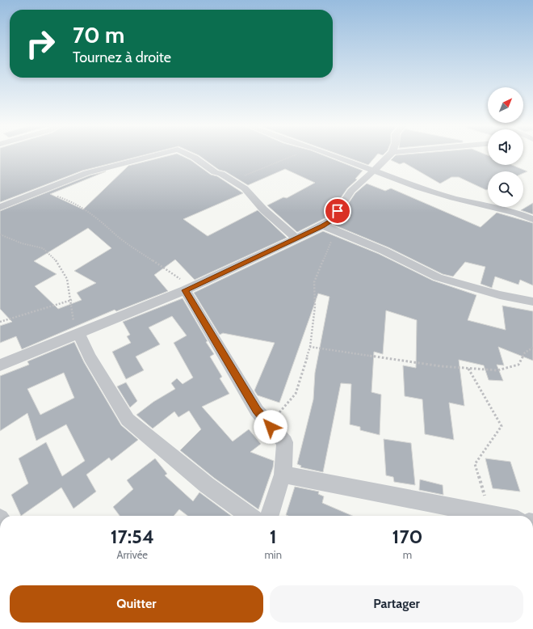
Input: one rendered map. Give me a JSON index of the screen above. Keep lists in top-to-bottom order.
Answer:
{
  "north": "top right",
  "page": {
    "turn": ["70 m", "Tournez à droite"],
    "eta": [
      "17:54",
      "Arrivée",
      "1",
      "min",
      "170",
      "m"
    ],
    "buttons": ["Quitter", "Partager"]
  }
}
